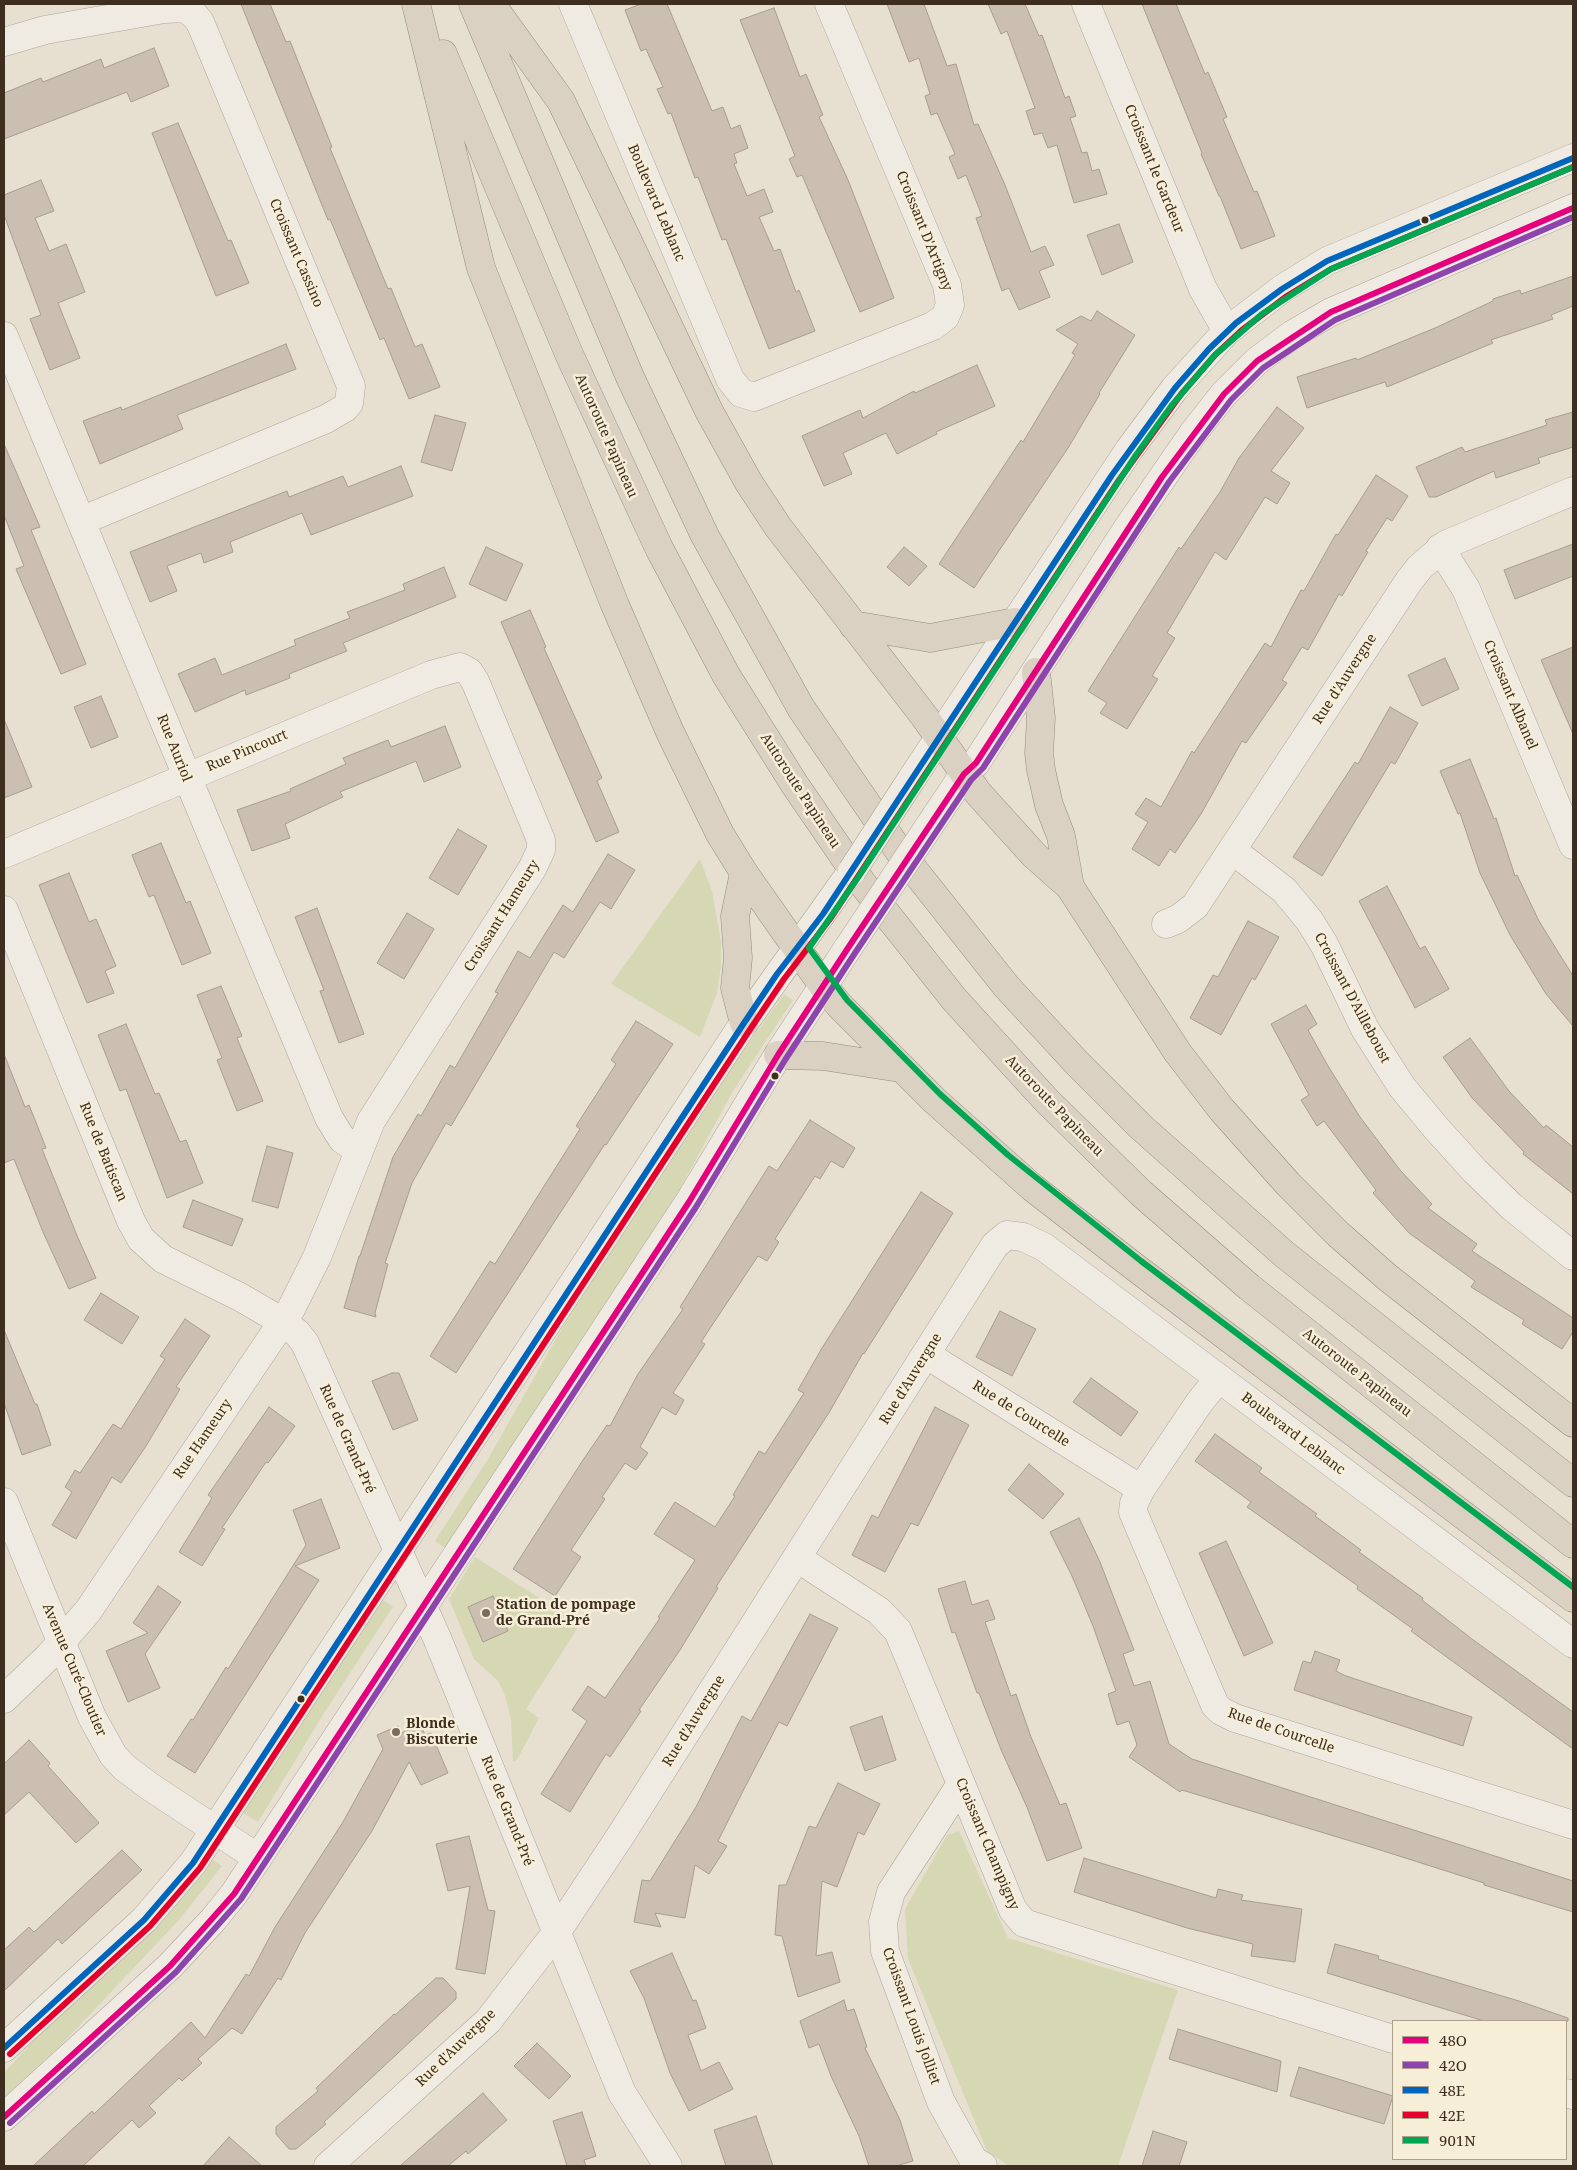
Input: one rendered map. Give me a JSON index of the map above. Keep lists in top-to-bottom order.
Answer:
{
  "streets": {
    "highway": ["Autoroute Papineau"],
    "street": [
      "Croissant le Gardeur",
      "Boulevard Leblanc",
      "Croissant D'Artigny",
      "Croissant Cassino",
      "Rue d'Auvergne",
      "Croissant Albanel",
      "Rue Auriol",
      "Rue Pincourt",
      "Croissant Hameury",
      "Croissant D'Ailleboust",
      "Rue de Batiscan",
      "Rue de Courcelle",
      "Rue Hameury",
      "Rue de Grand-Pré",
      "Avenue Curé-Cloutier",
      "Croissant Champigny",
      "Croissant Louis Jolliet"
    ]
  },
  "crossings": [
    ["Boulevard Leblanc", "Croissant D'Artigny"],
    ["Boulevard Leblanc", "Rue d'Auvergne"],
    ["Boulevard Leblanc", "Rue de Courcelle"],
    ["Croissant Cassino", "Rue Auriol"],
    ["Rue d'Auvergne", "Croissant Albanel"],
    ["Rue d'Auvergne", "Croissant D'Ailleboust"],
    ["Rue d'Auvergne", "Rue de Courcelle"],
    ["Rue d'Auvergne", "Rue de Grand-Pré"],
    ["Rue d'Auvergne", "Croissant Champigny"],
    ["Rue Auriol", "Rue Pincourt"],
    ["Rue Auriol", "Croissant Hameury"],
    ["Rue Auriol", "Rue Hameury"],
    ["Rue Pincourt", "Croissant Hameury"],
    ["Croissant Hameury", "Rue Hameury"],
    ["Rue de Batiscan", "Rue Hameury"],
    ["Rue de Batiscan", "Rue de Grand-Pré"],
    ["Rue Hameury", "Rue de Grand-Pré"],
    ["Rue Hameury", "Avenue Curé-Cloutier"],
    ["Croissant Champigny", "Croissant Louis Jolliet"]
  ],
  "places": ["Station de pompage de Grand-Pré", "Blonde Biscuterie"],
  "lines": [
    "transit line 48E",
    "transit line 42E",
    "transit line 901N",
    "transit line 48O",
    "transit line 42O"
  ],
  "legend": [
    "48O",
    "42O",
    "48E",
    "42E",
    "901N"
  ]
}
